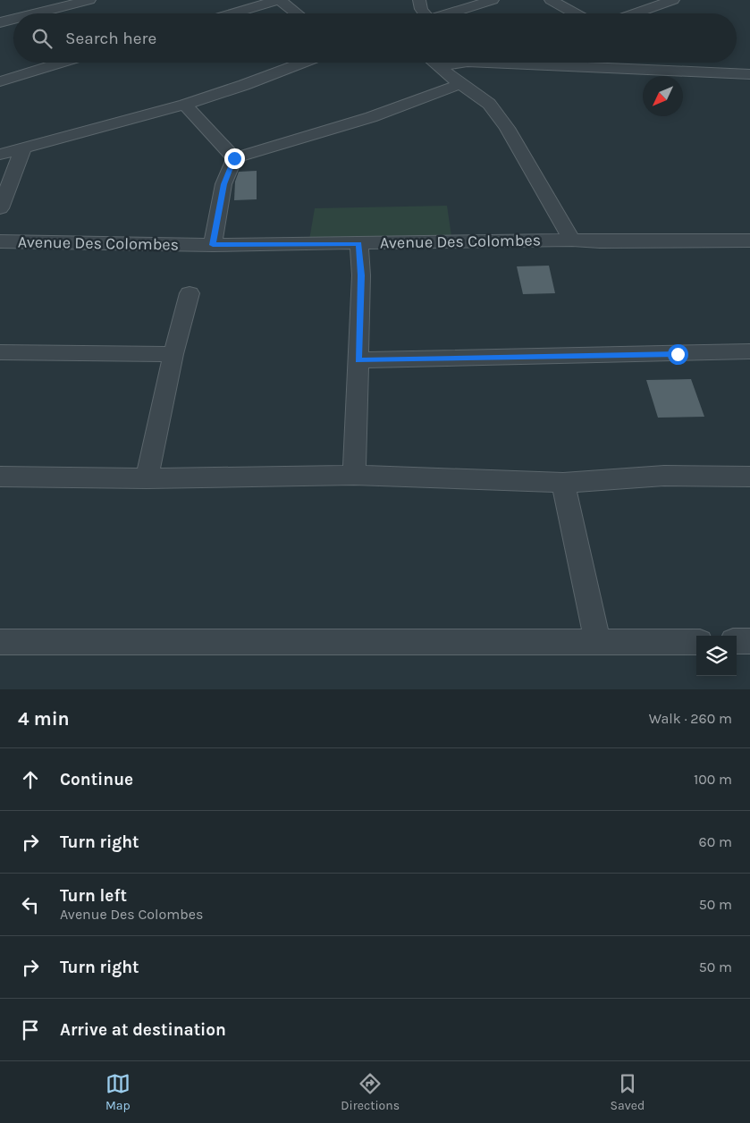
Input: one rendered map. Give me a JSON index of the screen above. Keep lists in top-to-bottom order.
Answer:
{
  "streets": {
    "street": ["Avenue Des Colombes"]
  },
  "north": "bottom left",
  "page": {
    "search": "Search here",
    "heading": ["4 min", "Walk · 260 m"],
    "list": [
      ["Continue", "100 m"],
      ["Turn right", "60 m"],
      ["Turn left", "Avenue Des Colombes", "50 m"],
      ["Turn right", "50 m"],
      "Arrive at destination"
    ],
    "nav": ["Map", "Directions", "Saved"]
  }
}
